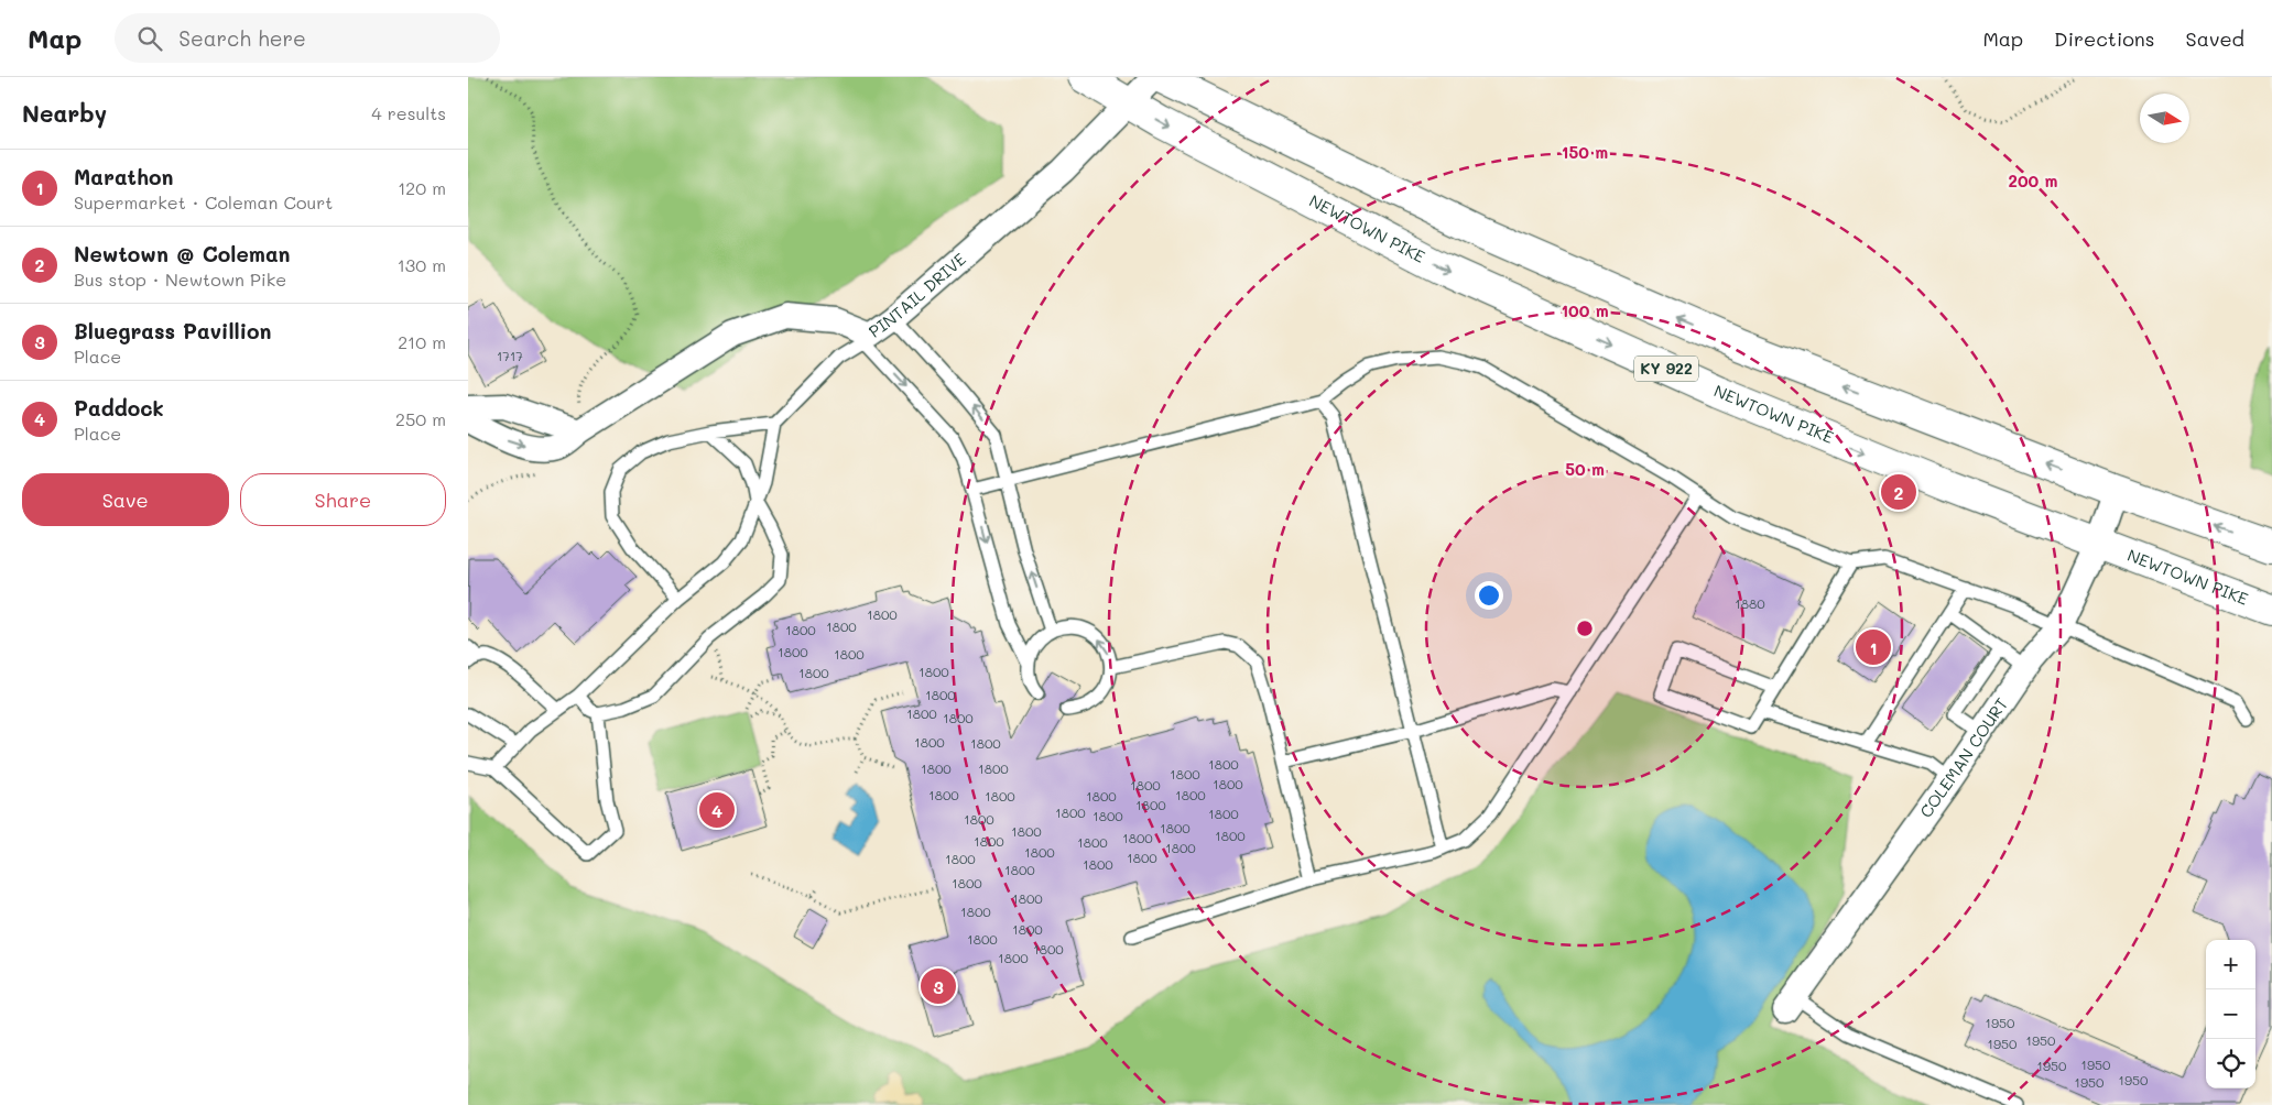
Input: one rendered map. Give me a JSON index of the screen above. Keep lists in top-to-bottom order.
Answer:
{
  "streets": {
    "highway": ["NEWTOWN PIKE", "KY 922"],
    "street": ["PINTAIL DRIVE", "COLEMAN COURT"]
  },
  "crossings": [
    ["NEWTOWN PIKE", "PINTAIL DRIVE"],
    ["NEWTOWN PIKE", "COLEMAN COURT"]
  ],
  "house_numbers": [
    "1717",
    "1880",
    "1800",
    "1800",
    "1800",
    "1800",
    "1800",
    "1800",
    "1800",
    "1800",
    "1800",
    "1800",
    "1800",
    "1800",
    "1800",
    "1800",
    "1800",
    "1800",
    "1800",
    "1800",
    "1800",
    "1800",
    "1800",
    "1800",
    "1800",
    "1800",
    "1800",
    "1800",
    "1800",
    "1800",
    "1800",
    "1800",
    "1800",
    "1800",
    "1800",
    "1800",
    "1800",
    "1800",
    "1800",
    "1800",
    "1800",
    "1800",
    "1800",
    "1800",
    "1800",
    "1800",
    "1800",
    "1800",
    "1950",
    "1950",
    "1950",
    "1950",
    "1950",
    "1950",
    "1950"
  ],
  "north": "right",
  "page": {
    "header": "Map",
    "search": "Search here",
    "nav": ["Map", "Directions", "Saved"],
    "heading": ["Nearby", "4 results"],
    "list": [
      {
        "mark": "1",
        "name": "Marathon",
        "note": "Supermarket · Coleman Court",
        "value": "120 m"
      },
      {
        "mark": "2",
        "name": "Newtown @ Coleman",
        "note": "Bus stop · Newtown Pike",
        "value": "130 m"
      },
      {
        "mark": "3",
        "name": "Bluegrass Pavillion",
        "note": "Place",
        "value": "210 m"
      },
      {
        "mark": "4",
        "name": "Paddock",
        "note": "Place",
        "value": "250 m"
      }
    ],
    "buttons": ["Save", "Share"],
    "pins": [
      "2",
      "1",
      "4",
      "3"
    ],
    "map_buttons": ["+", "−"]
  },
  "rings": [
    "150 m",
    "200 m",
    "100 m",
    "50 m"
  ]
}
